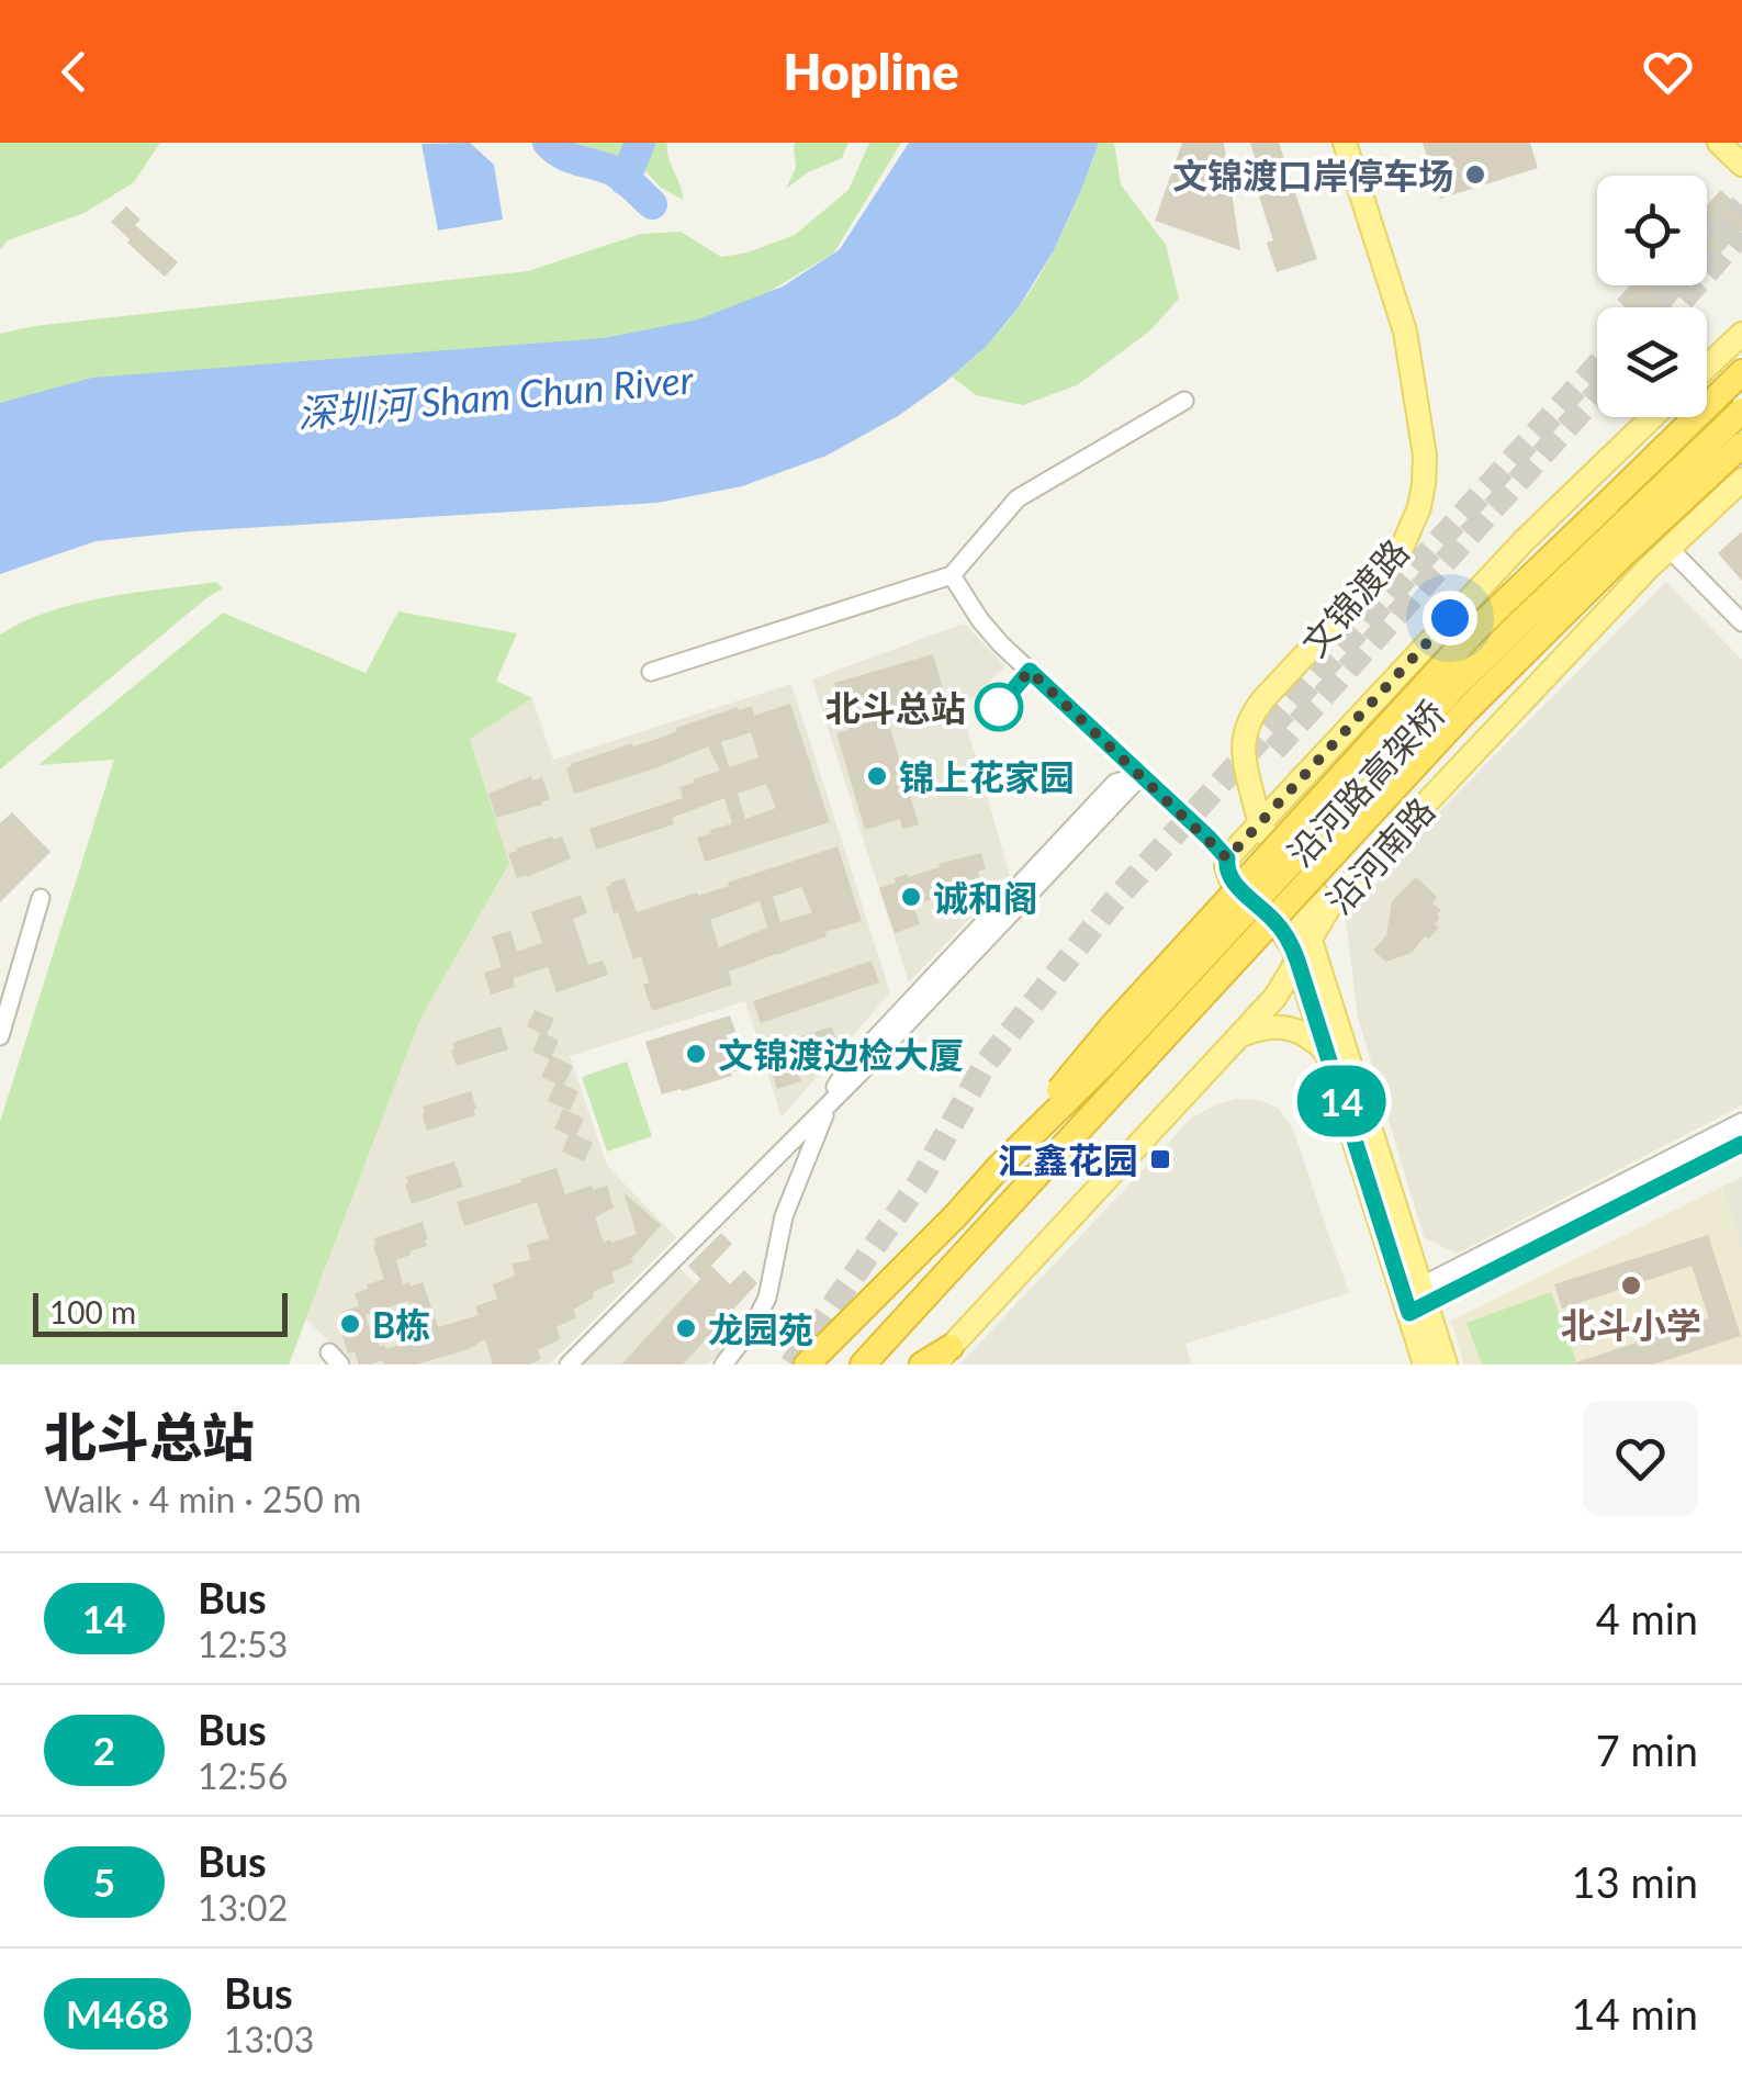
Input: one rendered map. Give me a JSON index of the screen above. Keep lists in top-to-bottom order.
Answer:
{
  "streets": {
    "highway": ["沿河路高架桥"],
    "main road": ["文锦渡路", "沿河南路"]
  },
  "crossings": [
    ["文锦渡路", "沿河南路"]
  ],
  "water": ["深圳河 Sham Chun River"],
  "places": {
    "other": [
      "文锦渡口岸停车场",
      "北斗总站",
      "锦上花家园",
      "诚和阁",
      "文锦渡边检大厦",
      "北斗小学",
      "B栋",
      "龙园苑"
    ],
    "transit": ["汇鑫花园"]
  },
  "lines": ["bus line 14"],
  "scale_bar": "100 m",
  "page": {
    "header": "Hopline",
    "on_map": "14",
    "scale": "100 m",
    "heading": ["北斗总站", "Walk · 4 min · 250 m"],
    "list": [
      {
        "mark": "14",
        "name": "Bus",
        "note": "12:53",
        "value": "4 min"
      },
      {
        "mark": "2",
        "name": "Bus",
        "note": "12:56",
        "value": "7 min"
      },
      {
        "mark": "5",
        "name": "Bus",
        "note": "13:02",
        "value": "13 min"
      },
      {
        "mark": "M468",
        "name": "Bus",
        "note": "13:03",
        "value": "14 min"
      }
    ]
  }
}
